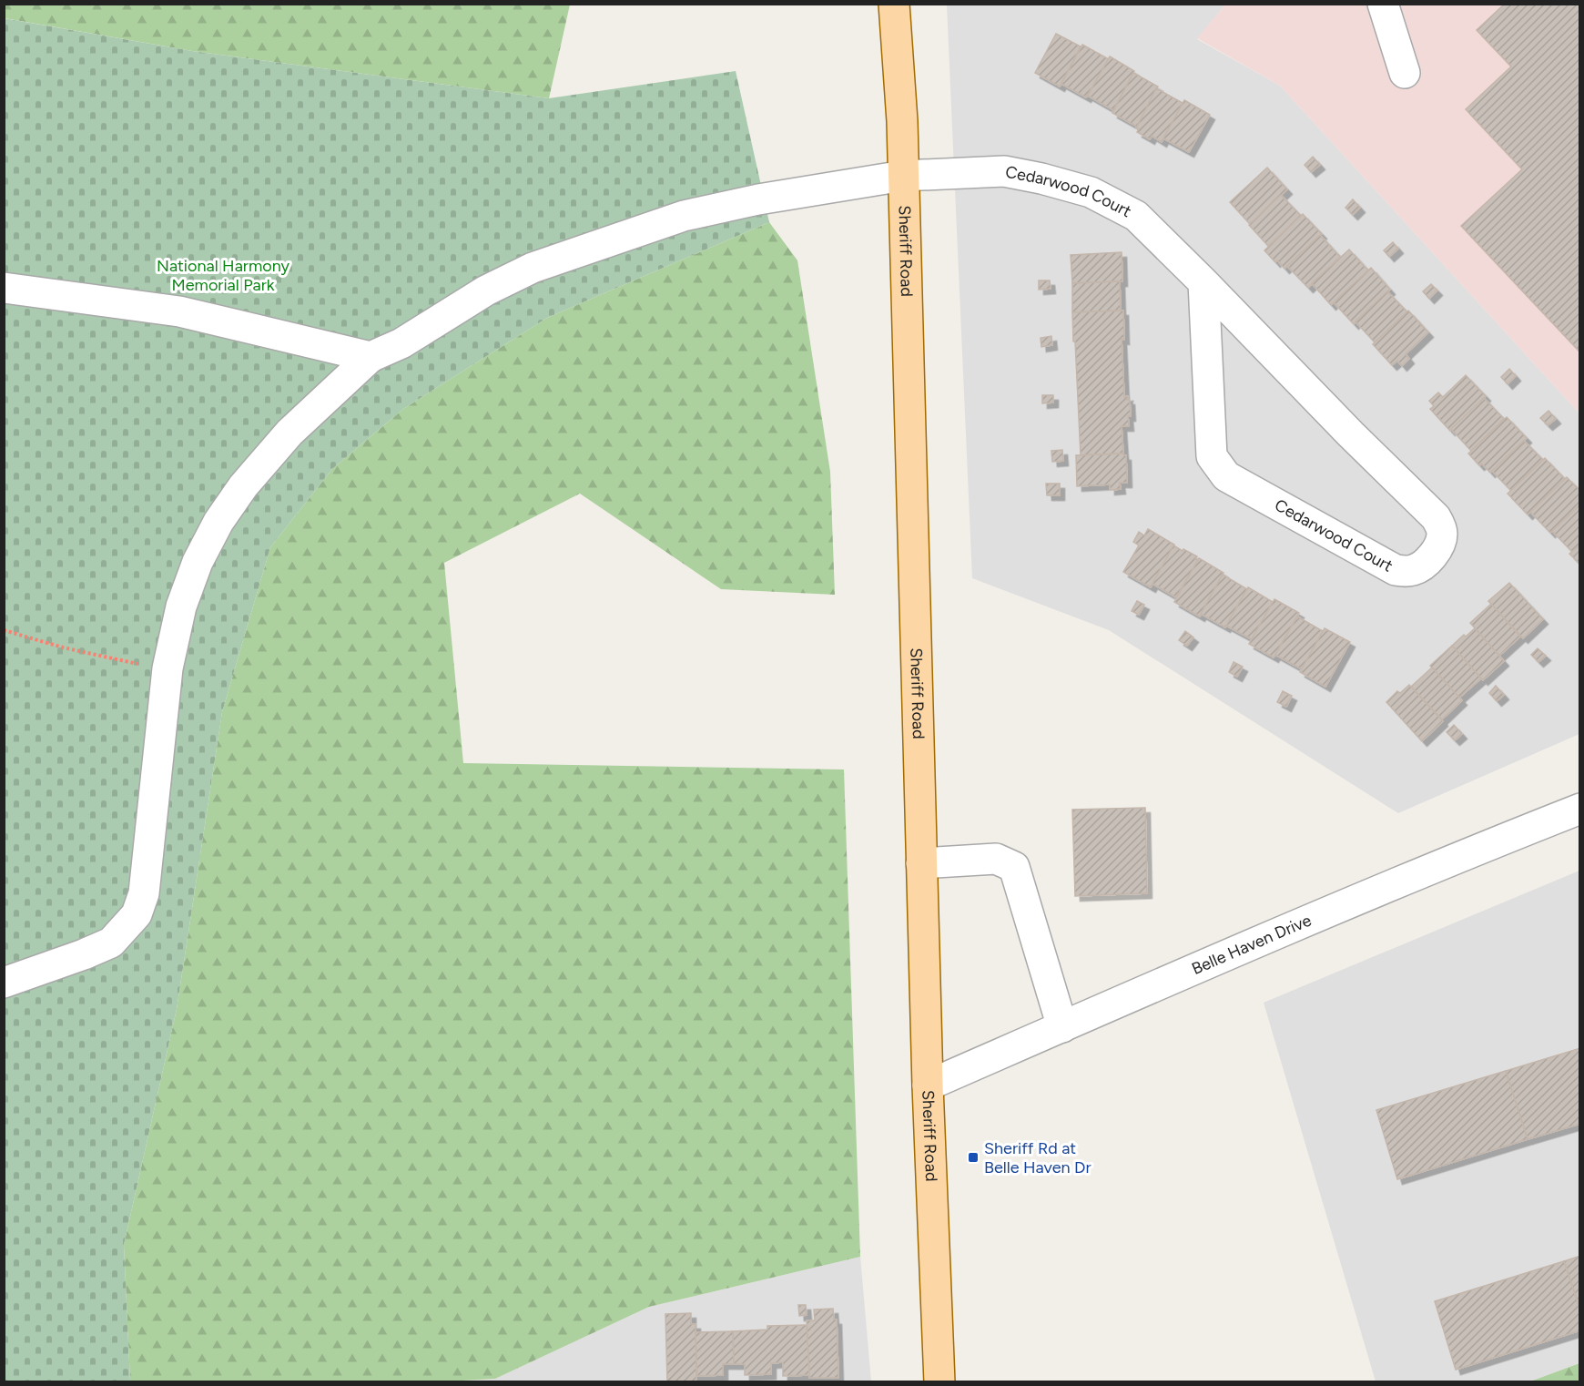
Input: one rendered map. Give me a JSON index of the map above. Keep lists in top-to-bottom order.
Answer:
{
  "streets": {
    "main road": ["Sheriff Road"],
    "street": ["Cedarwood Court", "Belle Haven Drive"]
  },
  "crossings": [
    ["Cedarwood Court", "Sheriff Road"],
    ["Sheriff Road", "Belle Haven Drive"]
  ],
  "parks": ["National Harmony Memorial Park"],
  "places": {
    "transit": ["Sheriff Rd at Belle Haven Dr"]
  }
}
